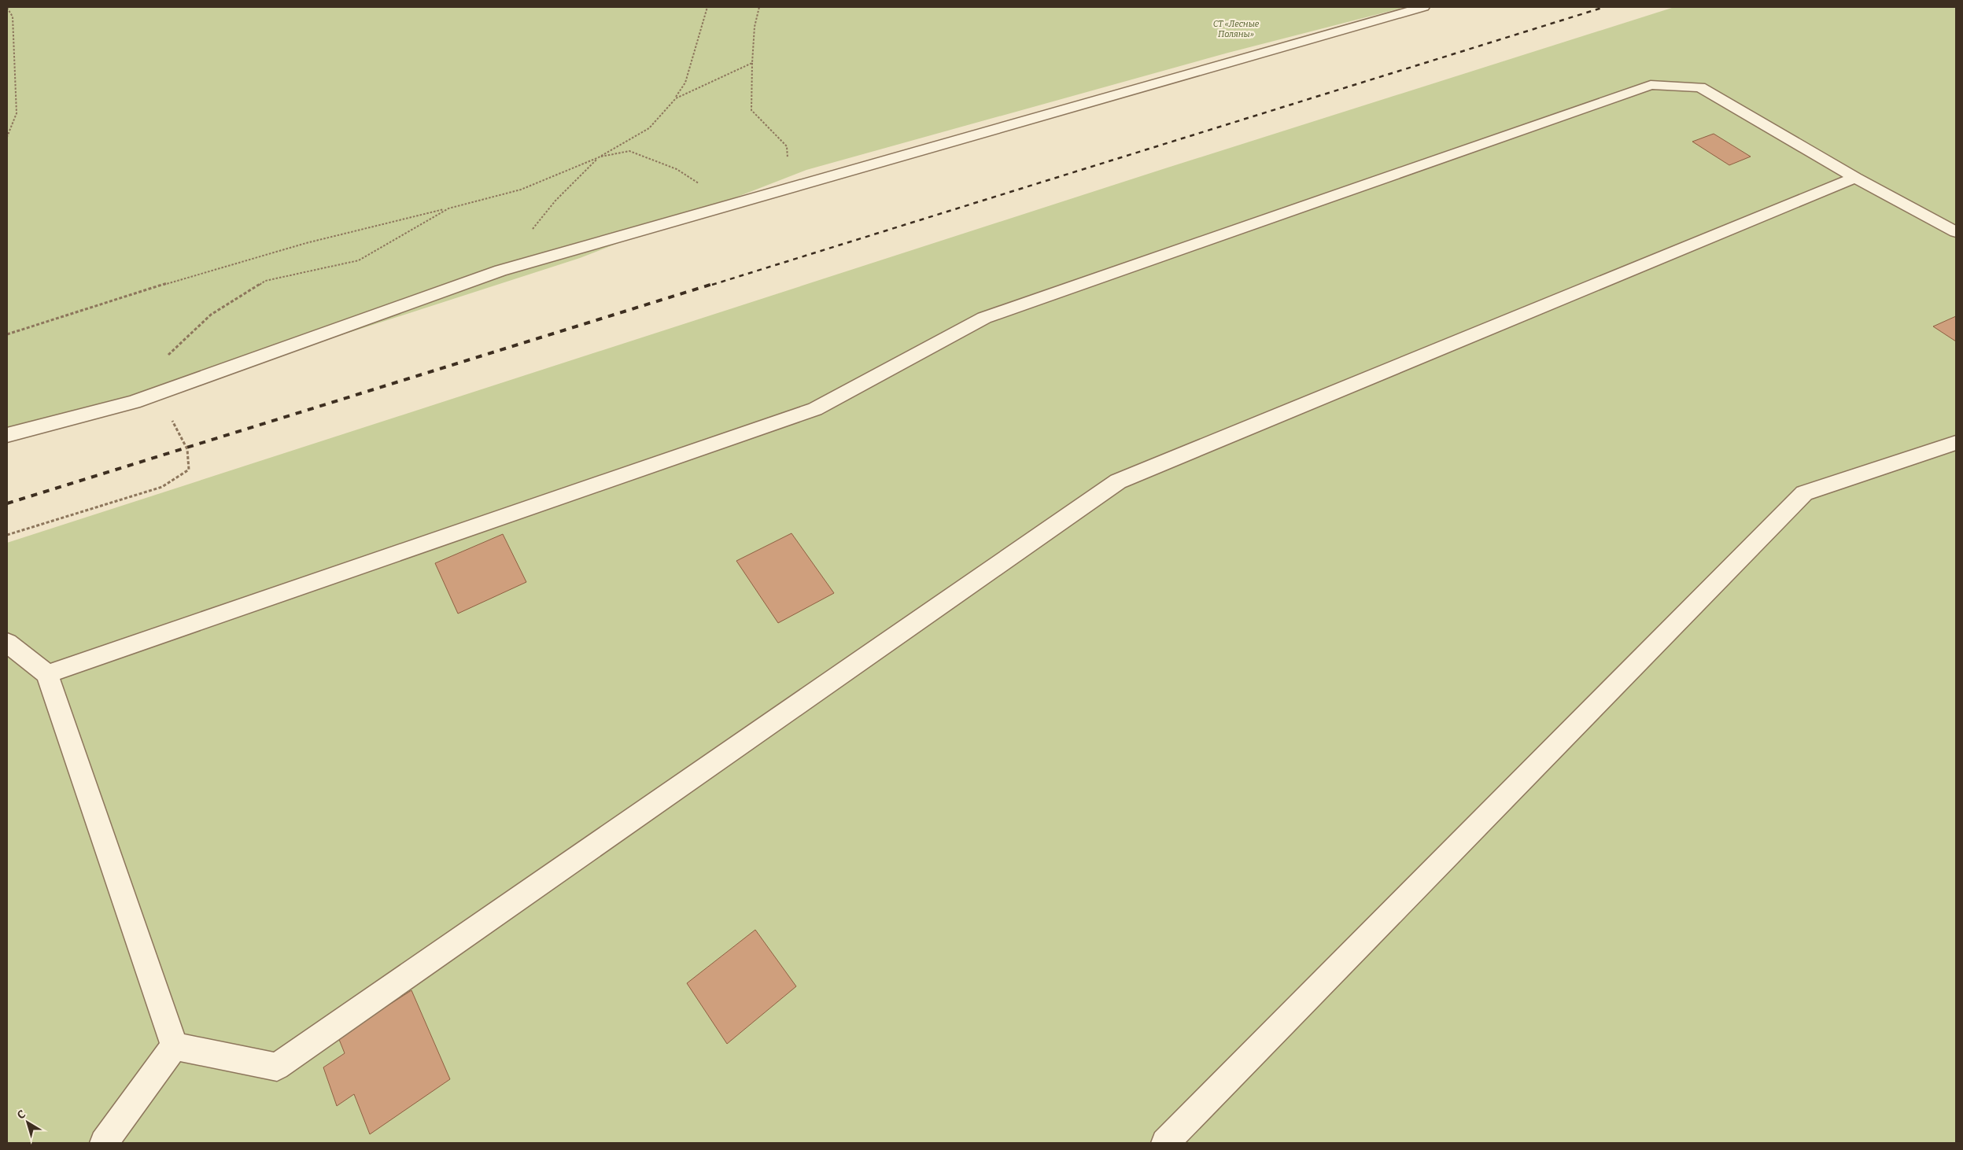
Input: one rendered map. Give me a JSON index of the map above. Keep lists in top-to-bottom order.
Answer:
{
  "parks": ["СТ «Лесные Поляны»"],
  "north": "top left"
}
